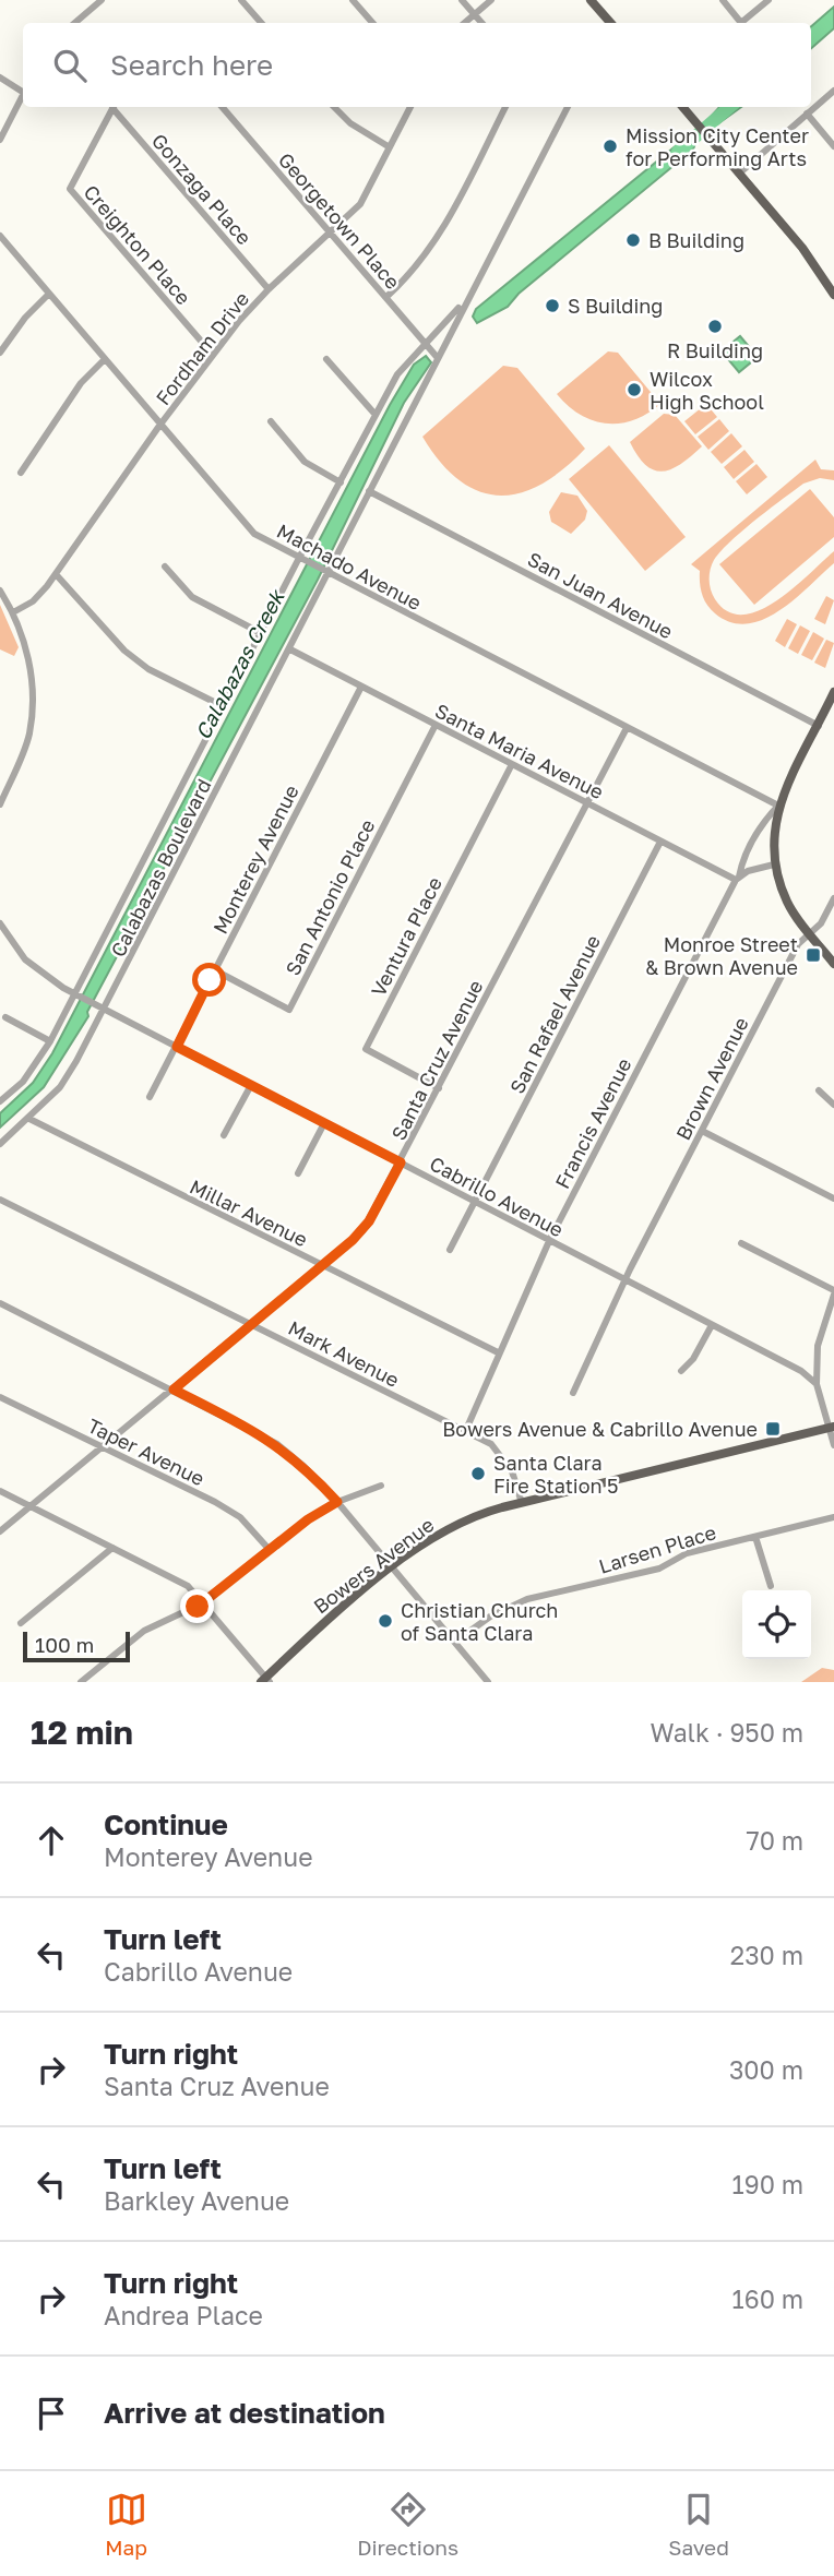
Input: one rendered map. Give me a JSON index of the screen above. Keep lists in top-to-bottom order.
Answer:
{
  "streets": {
    "main road": ["Bowers Avenue"],
    "street": [
      "Gonzaga Place",
      "Georgetown Place",
      "Creighton Place",
      "Fordham Drive",
      "Machado Avenue",
      "San Juan Avenue",
      "Santa Maria Avenue",
      "Monterey Avenue",
      "Calabazas Boulevard",
      "San Antonio Place",
      "Ventura Place",
      "San Rafael Avenue",
      "Santa Cruz Avenue",
      "Brown Avenue",
      "Francis Avenue",
      "Cabrillo Avenue",
      "Millar Avenue",
      "Mark Avenue",
      "Taper Avenue",
      "Larsen Place"
    ]
  },
  "crossings": [
    ["Gonzaga Place", "Fordham Drive"],
    ["Georgetown Place", "Fordham Drive"],
    ["Georgetown Place", "Calabazas Boulevard"],
    ["Creighton Place", "Fordham Drive"],
    ["Fordham Drive", "Machado Avenue"],
    ["Machado Avenue", "Calabazas Boulevard"],
    ["Machado Avenue", "Santa Cruz Avenue"],
    ["Machado Avenue", "Francis Avenue"],
    ["San Juan Avenue", "Calabazas Boulevard"],
    ["Santa Maria Avenue", "Monterey Avenue"],
    ["Santa Maria Avenue", "Calabazas Boulevard"],
    ["Santa Maria Avenue", "San Antonio Place"],
    ["Santa Maria Avenue", "Ventura Place"],
    ["Santa Maria Avenue", "San Rafael Avenue"],
    ["Santa Maria Avenue", "Santa Cruz Avenue"],
    ["Santa Maria Avenue", "Francis Avenue"],
    ["Monterey Avenue", "San Antonio Place"],
    ["Monterey Avenue", "Cabrillo Avenue"],
    ["Calabazas Boulevard", "Cabrillo Avenue"],
    ["Calabazas Boulevard", "Millar Avenue"],
    ["Ventura Place", "Santa Cruz Avenue"],
    ["San Rafael Avenue", "Cabrillo Avenue"],
    ["Santa Cruz Avenue", "Cabrillo Avenue"],
    ["Santa Cruz Avenue", "Millar Avenue"],
    ["Santa Cruz Avenue", "Mark Avenue"],
    ["Santa Cruz Avenue", "Taper Avenue"],
    ["Brown Avenue", "Cabrillo Avenue"],
    ["Francis Avenue", "Cabrillo Avenue"],
    ["Francis Avenue", "Millar Avenue"],
    ["Francis Avenue", "Mark Avenue"],
    ["Mark Avenue", "Bowers Avenue"]
  ],
  "water": ["Calabazas Creek"],
  "places": {
    "other": [
      "Mission City Center for Performing Arts",
      "B Building",
      "S Building",
      "R Building",
      "Wilcox High School",
      "Santa Clara Fire Station 5",
      "Christian Church of Santa Clara"
    ],
    "transit": ["Monroe Street & Brown Avenue", "Bowers Avenue & Cabrillo Avenue"]
  },
  "scale_bar": "100 m",
  "page": {
    "search": "Search here",
    "scale": "100 m",
    "heading": ["12 min", "Walk · 950 m"],
    "list": [
      ["Continue", "Monterey Avenue", "70 m"],
      ["Turn left", "Cabrillo Avenue", "230 m"],
      ["Turn right", "Santa Cruz Avenue", "300 m"],
      ["Turn left", "Barkley Avenue", "190 m"],
      ["Turn right", "Andrea Place", "160 m"],
      "Arrive at destination"
    ],
    "nav": ["Map", "Directions", "Saved"]
  }
}
